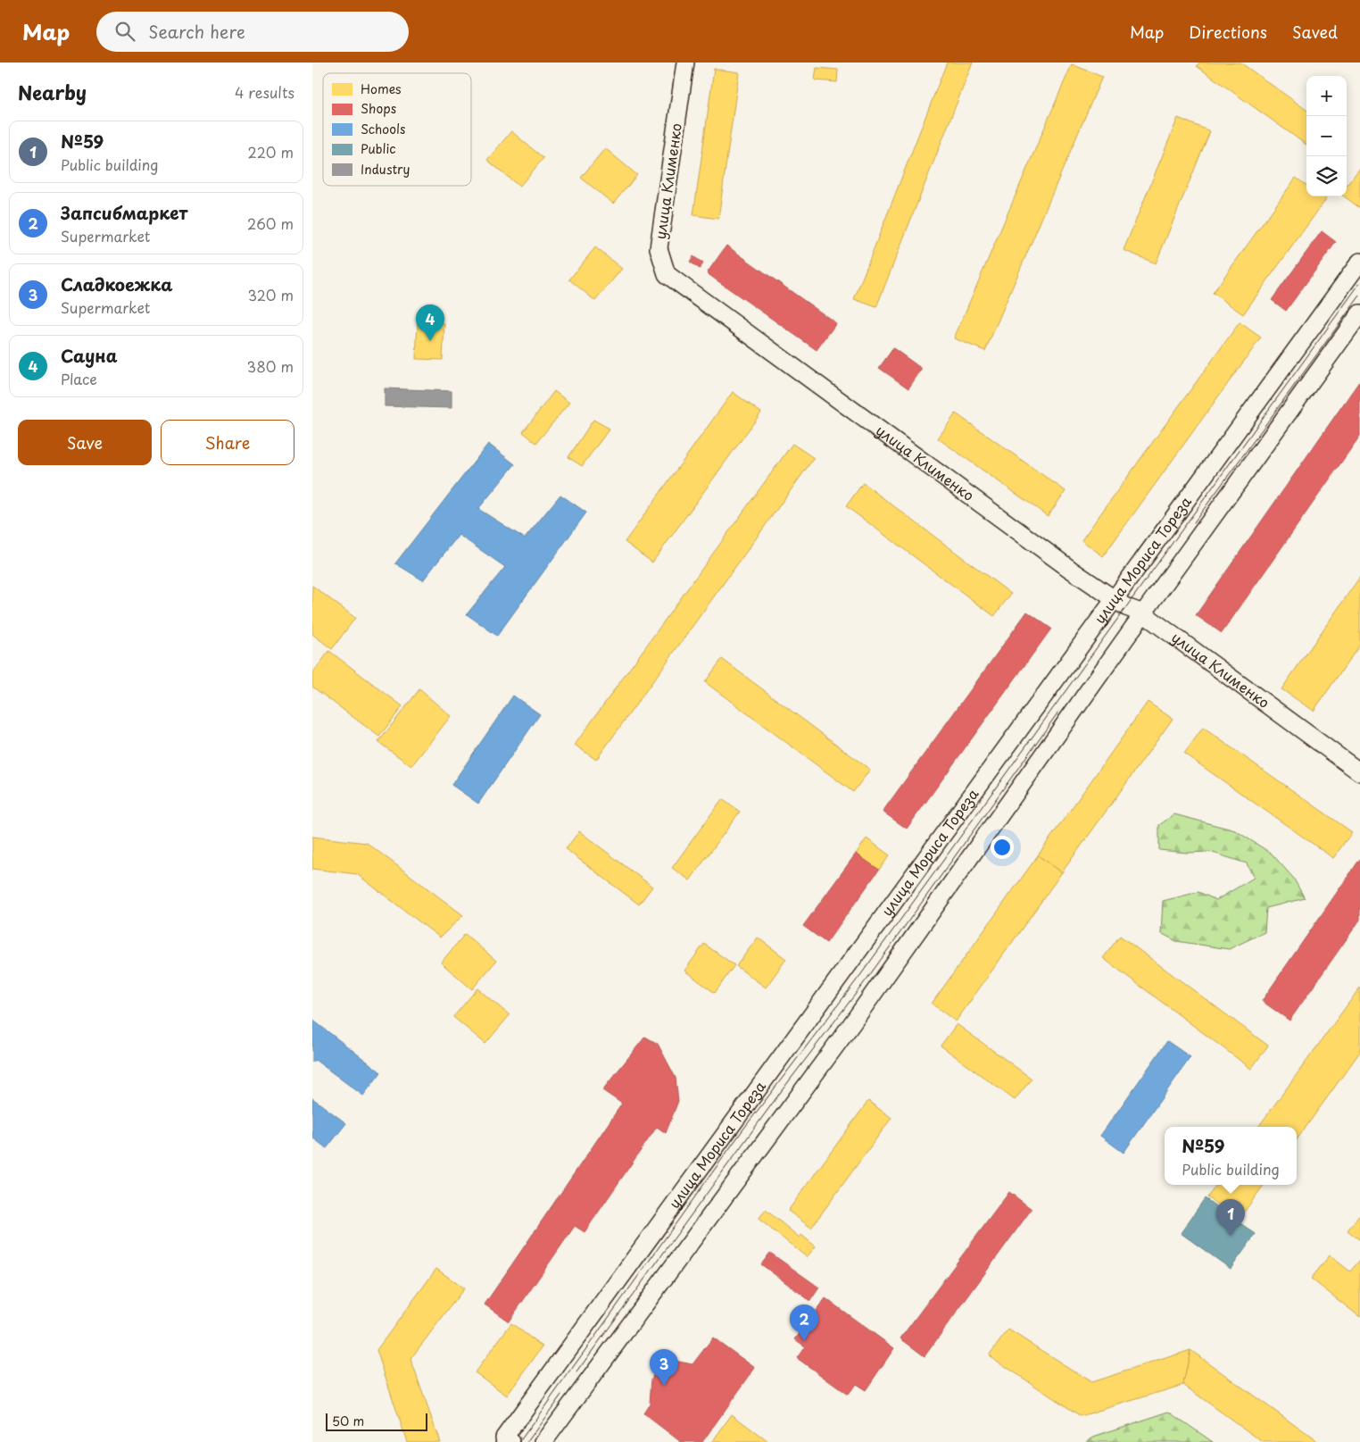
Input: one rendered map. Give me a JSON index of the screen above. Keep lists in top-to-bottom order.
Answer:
{
  "streets": {
    "street": ["улица Клименко", "улица Мориса Тореза"]
  },
  "crossings": [
    ["улица Клименко", "улица Мориса Тореза"]
  ],
  "legend": [
    "Homes",
    "Shops",
    "Schools",
    "Public",
    "Industry"
  ],
  "scale_bar": "50 m",
  "page": {
    "header": "Map",
    "search": "Search here",
    "nav": ["Map", "Directions", "Saved"],
    "heading": ["Nearby", "4 results"],
    "map_buttons": ["+", "−"],
    "list": [
      {
        "mark": "1",
        "name": "№59",
        "note": "Public building",
        "value": "220 m"
      },
      {
        "mark": "2",
        "name": "Запсибмаркет",
        "note": "Supermarket",
        "value": "260 m"
      },
      {
        "mark": "3",
        "name": "Сладкоежка",
        "note": "Supermarket",
        "value": "320 m"
      },
      {
        "mark": "4",
        "name": "Сауна",
        "note": "Place",
        "value": "380 m"
      }
    ],
    "pins": [
      "4",
      "1",
      "2",
      "3"
    ],
    "buttons": ["Save", "Share"],
    "popup": ["№59", "Public building"],
    "scale": "50 m"
  }
}
